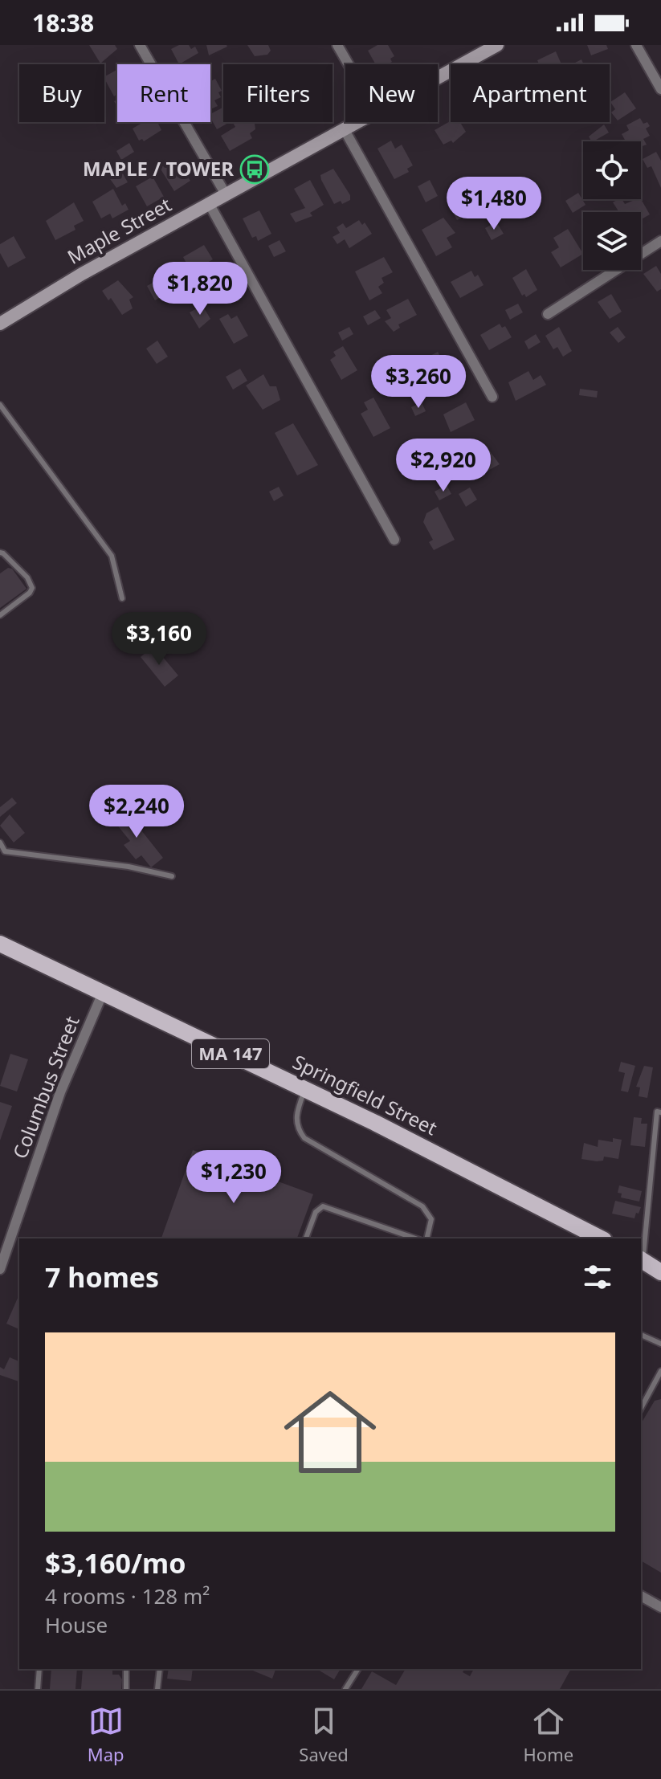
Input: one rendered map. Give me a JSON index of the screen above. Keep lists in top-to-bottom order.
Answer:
{
  "streets": {
    "main road": ["Maple Street", "MA 147", "Springfield Street"],
    "street": ["Columbus Street"]
  },
  "crossings": [
    ["Columbus Street", "Springfield Street"]
  ],
  "places": {
    "bus stop": ["MAPLE / TOWER"]
  },
  "page": {
    "status": "18:38",
    "chip": [
      "Buy",
      "Rent",
      "Filters",
      "New",
      "Apartment"
    ],
    "price": [
      "$1,480",
      "$1,820",
      "$3,260",
      "$2,920",
      "$3,160",
      "$2,240",
      "$1,230"
    ],
    "heading": "7 homes",
    "list": [
      {
        "name": "$3,160/mo",
        "note": "4 rooms · 128 m² · House"
      }
    ],
    "tabs": ["Map", "Saved", "Home"]
  }
}
